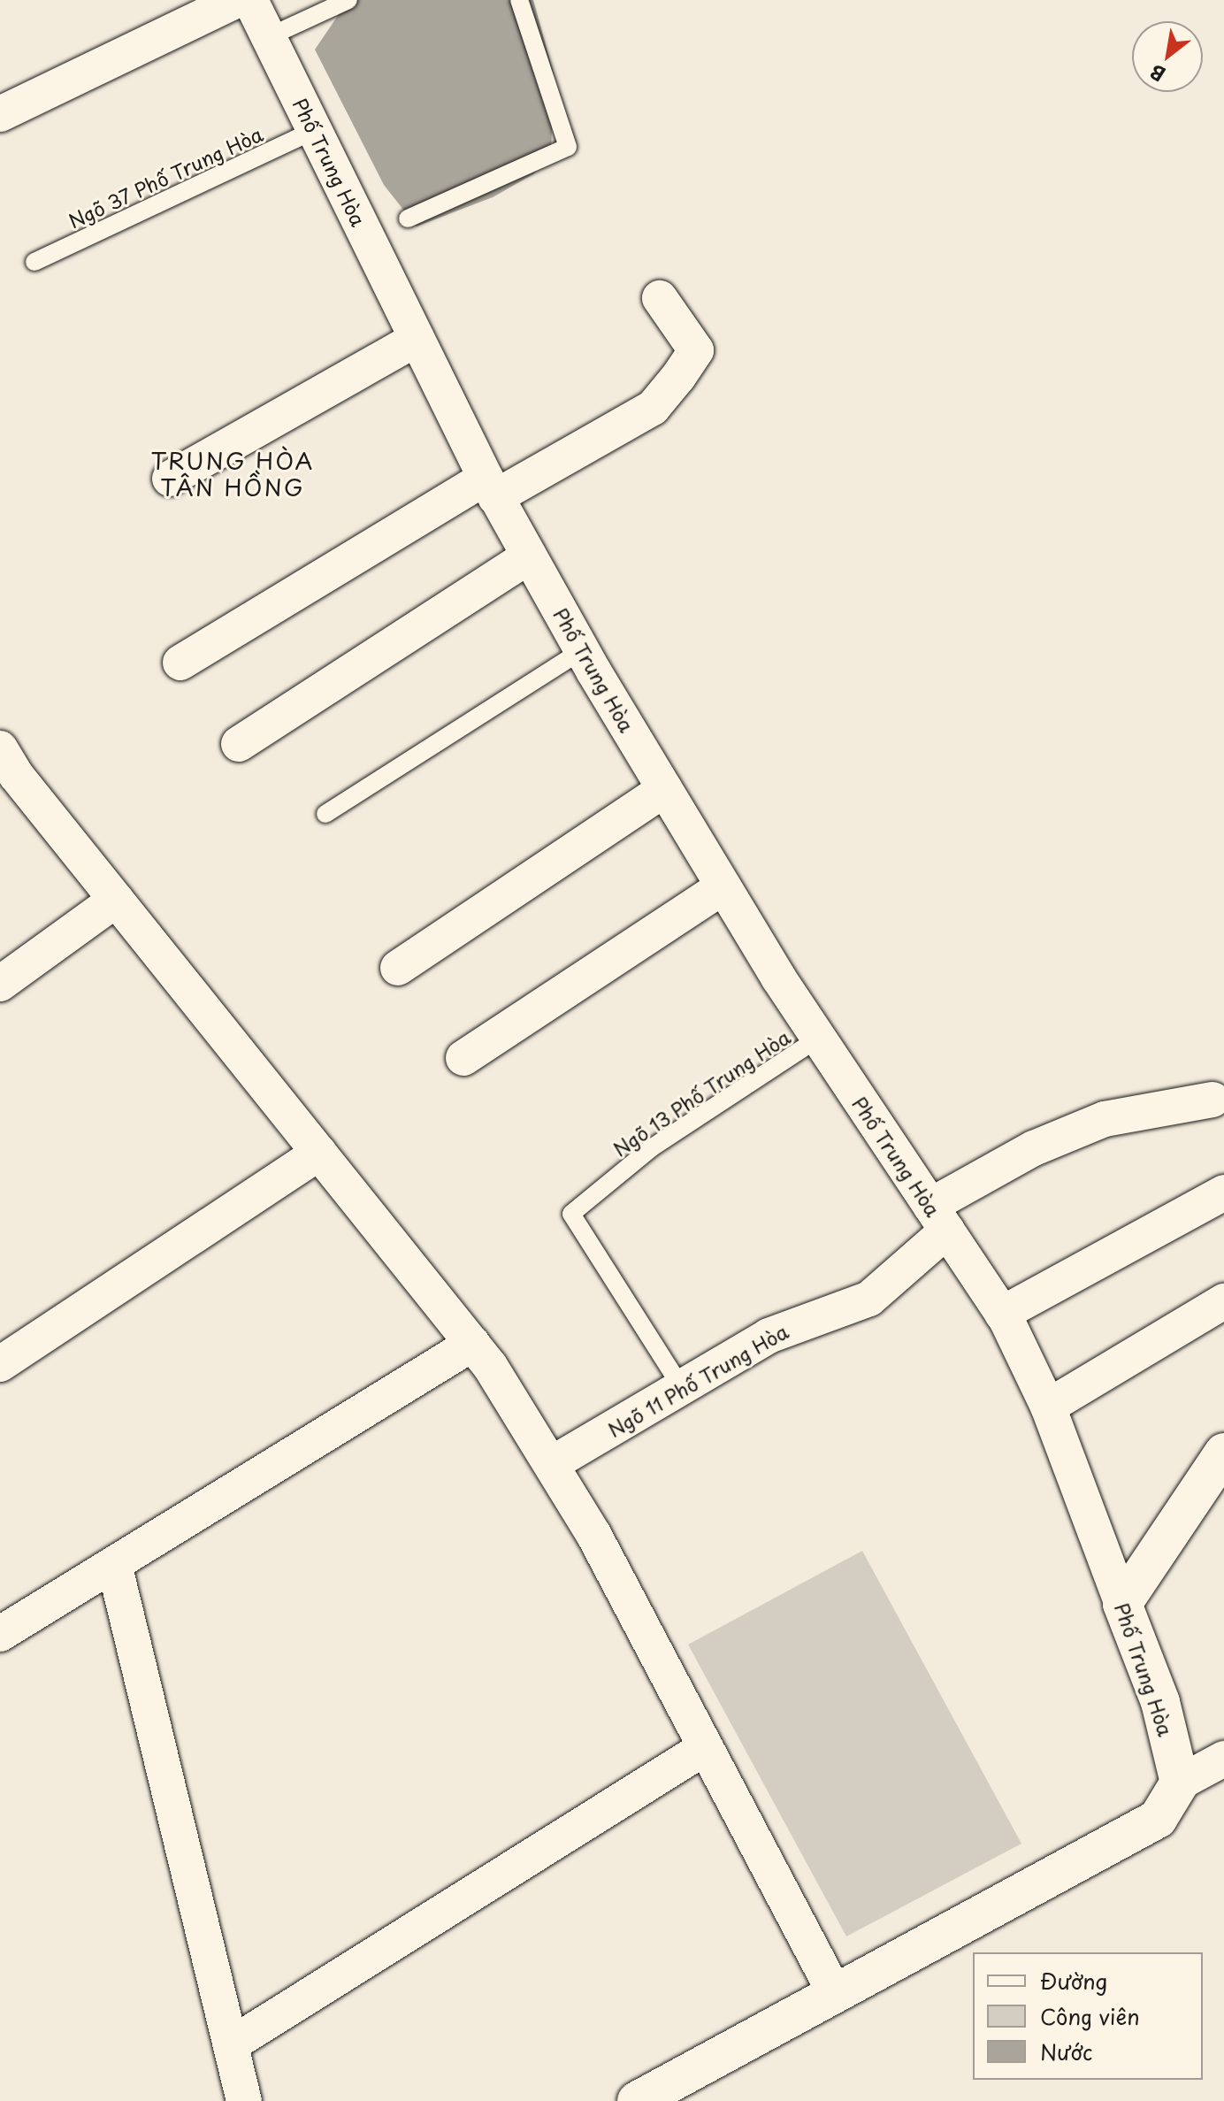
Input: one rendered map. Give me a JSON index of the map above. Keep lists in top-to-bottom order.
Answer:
{
  "streets": {
    "street": ["Phố Trung Hòa", "Ngõ 11 Phố Trung Hòa"],
    "lane": ["Ngõ 37 Phố Trung Hòa", "Ngõ 13 Phố Trung Hòa"]
  },
  "crossings": [
    ["Phố Trung Hòa", "Ngõ 37 Phố Trung Hòa"],
    ["Phố Trung Hòa", "Ngõ 13 Phố Trung Hòa"],
    ["Phố Trung Hòa", "Ngõ 11 Phố Trung Hòa"],
    ["Ngõ 13 Phố Trung Hòa", "Ngõ 11 Phố Trung Hòa"]
  ],
  "districts": ["TRUNG HÒA TÂN HỒNG"],
  "legend": ["Đường", "Công viên", "Nước"],
  "north": "bottom left"
}
